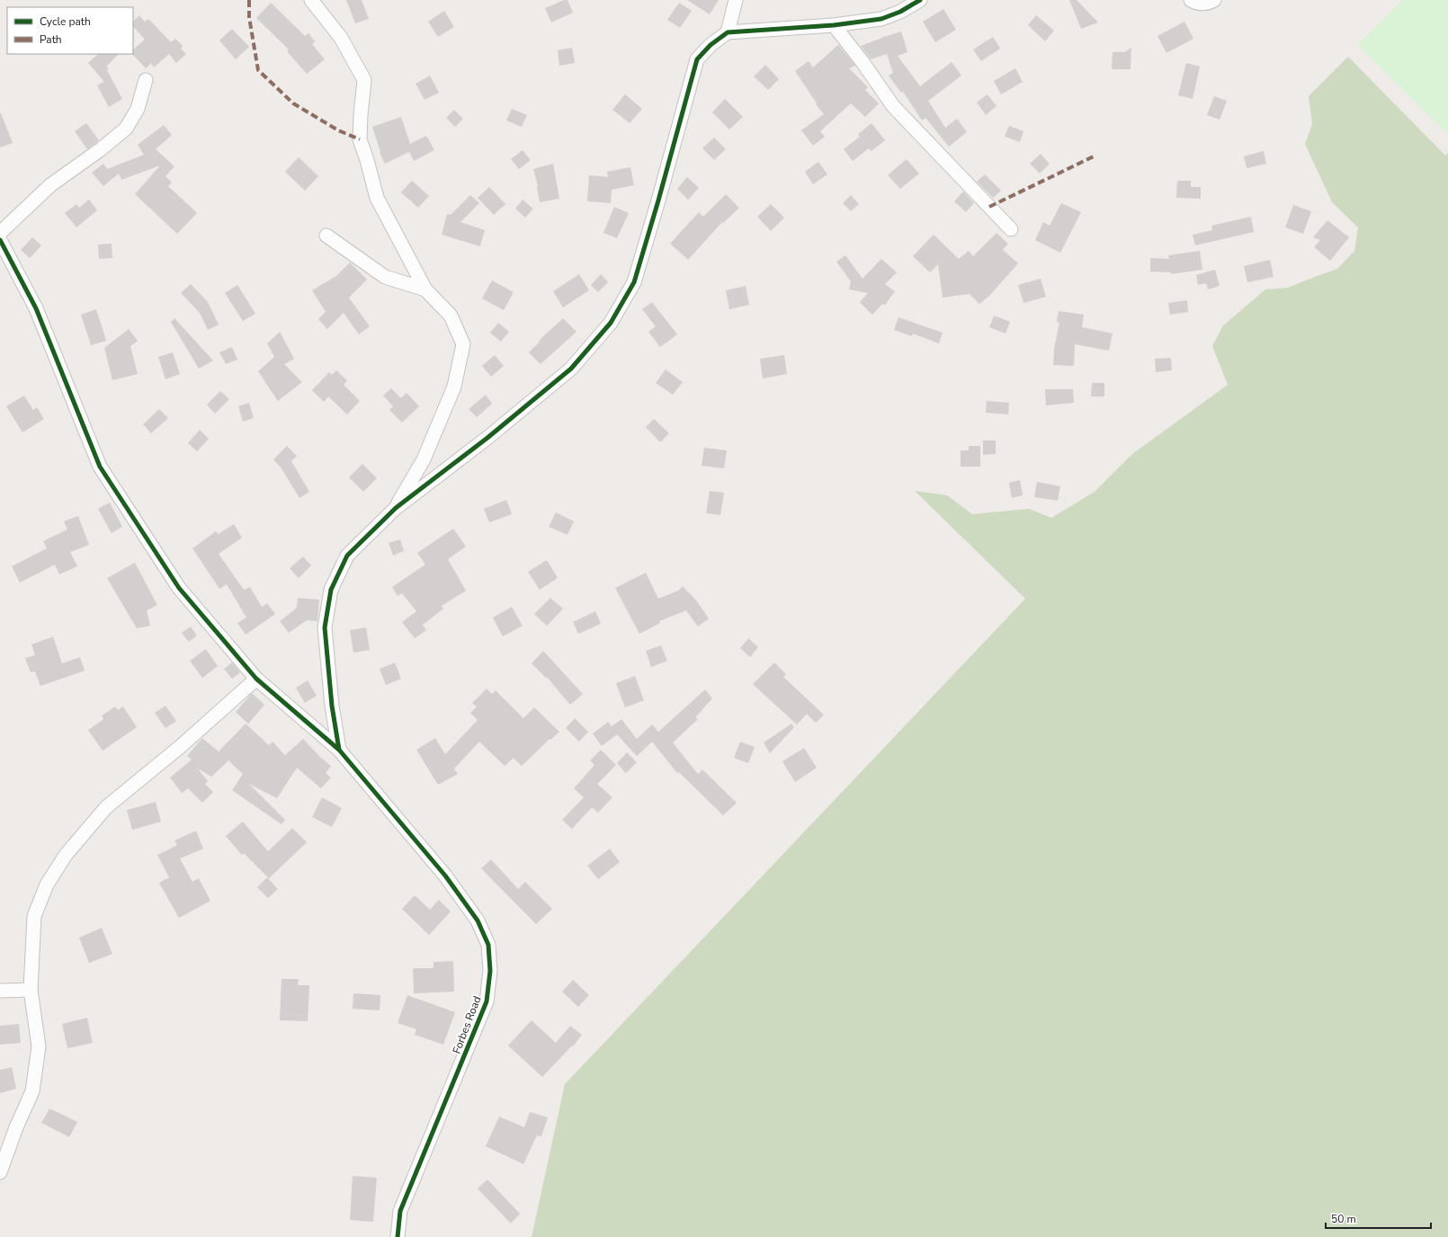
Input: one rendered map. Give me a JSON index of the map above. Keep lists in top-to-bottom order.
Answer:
{
  "streets": {
    "street": ["Forbes Road"]
  },
  "legend": ["Cycle path", "Path"],
  "scale_bar": "50 m"
}
